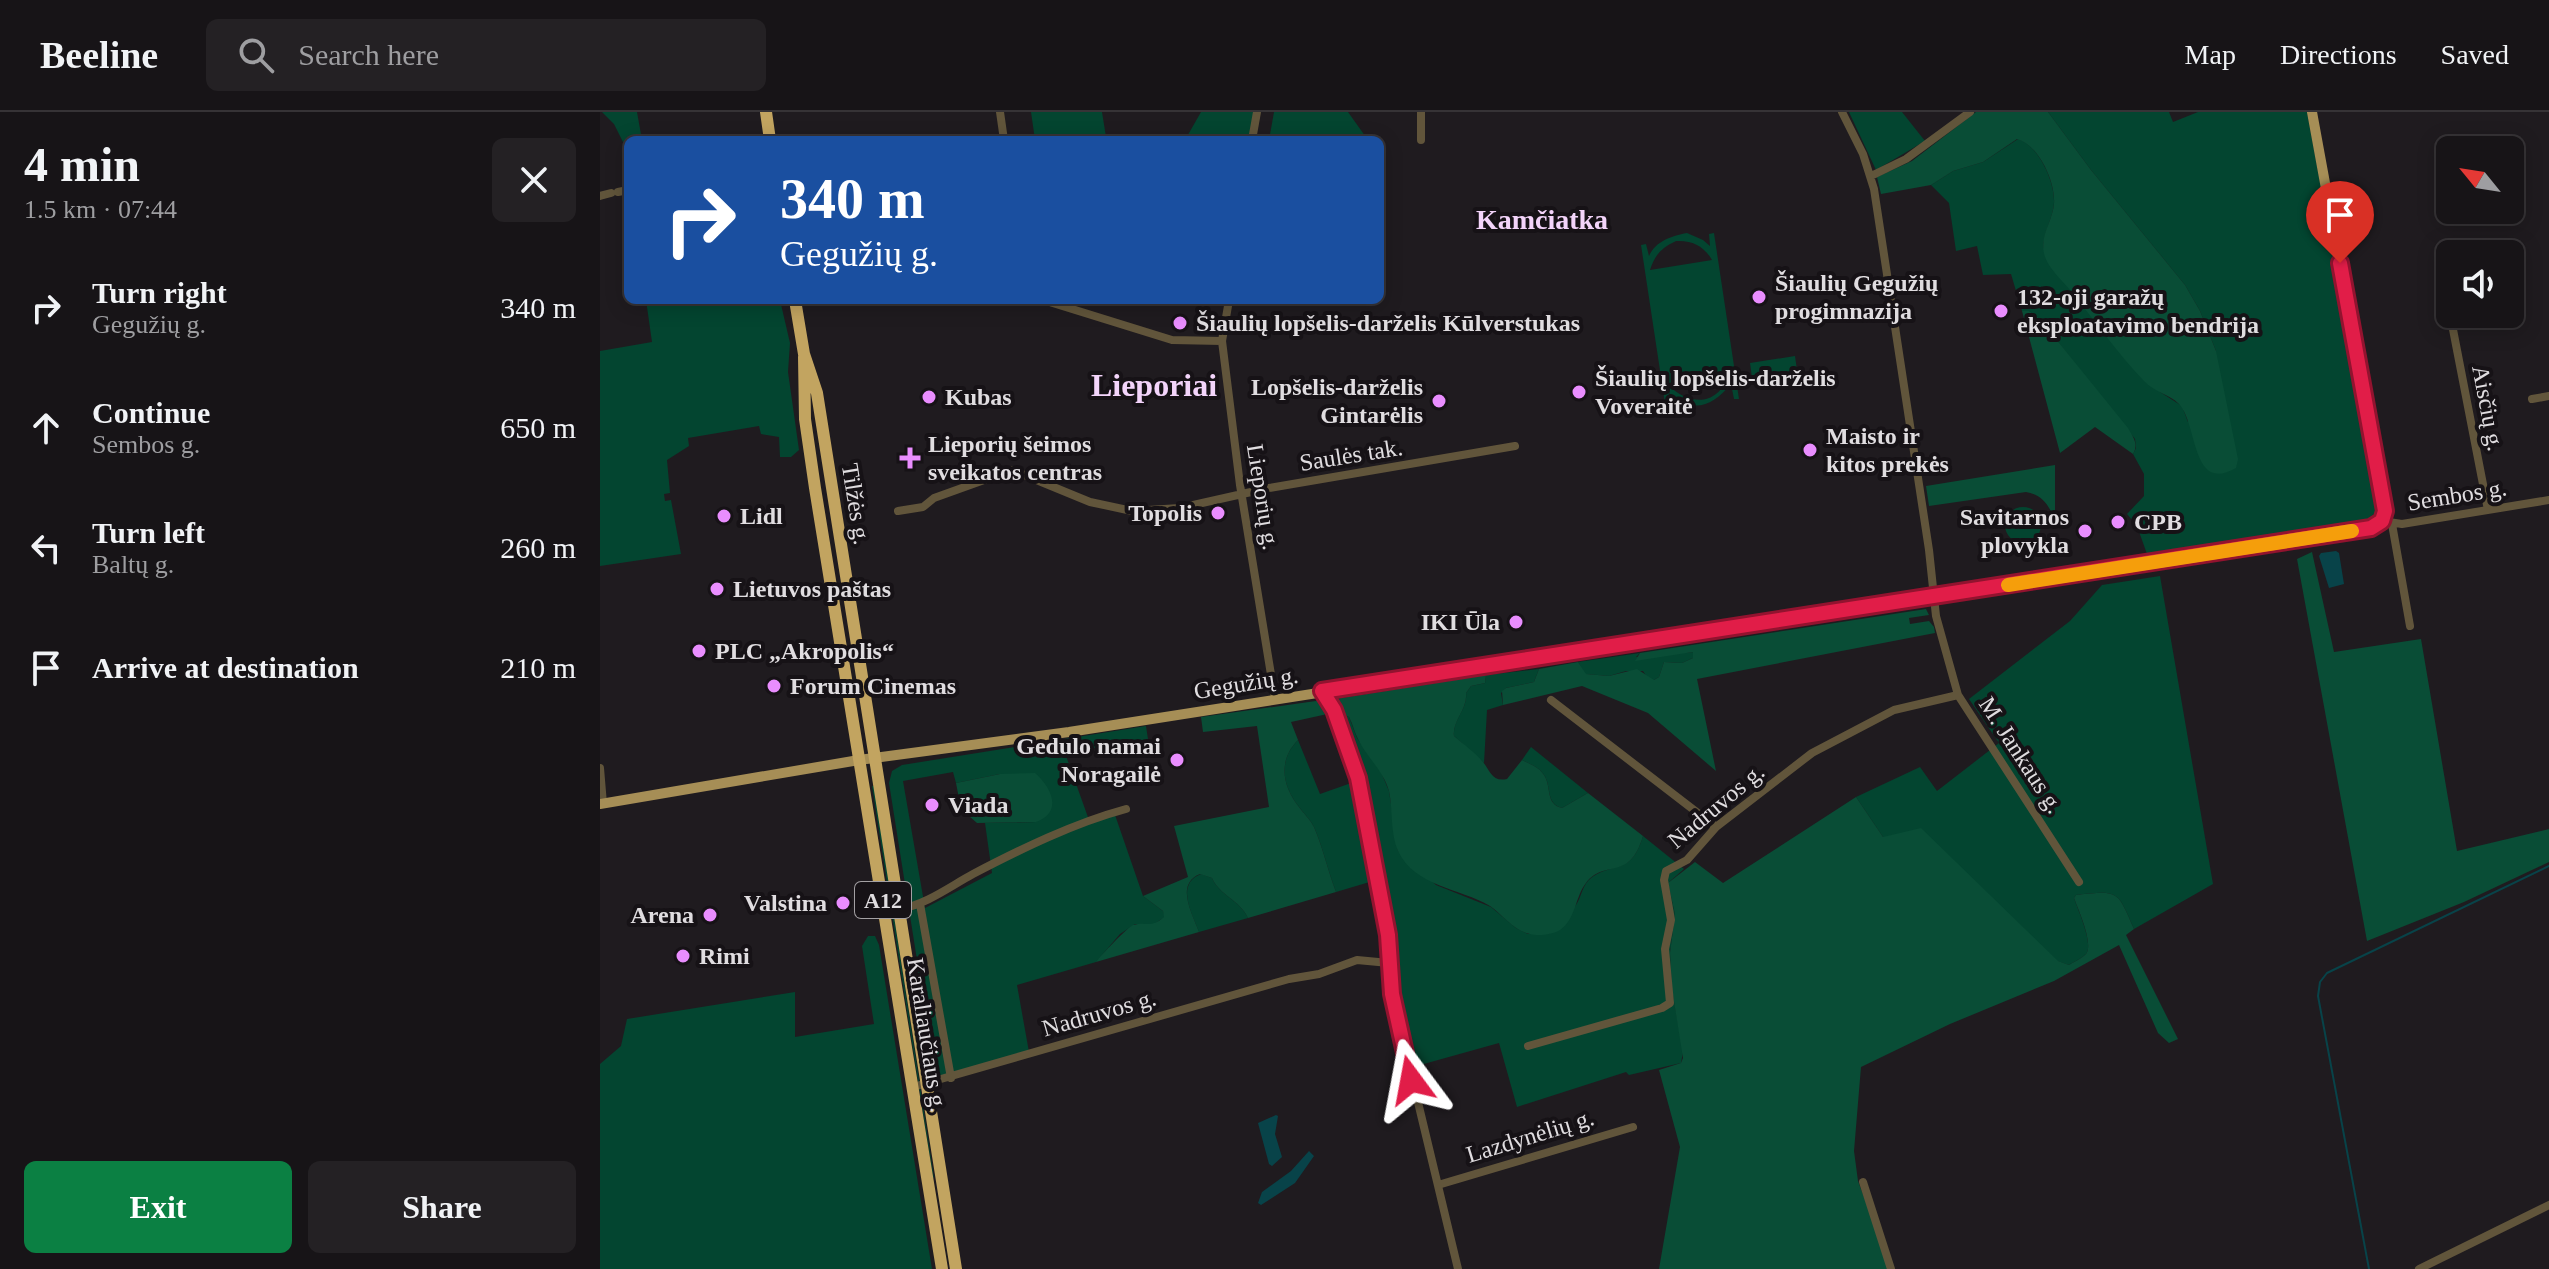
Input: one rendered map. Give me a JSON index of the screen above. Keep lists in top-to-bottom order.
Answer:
{
  "streets": {
    "highway": ["Tilžės g.", "A12", "Karaliaučiaus g."],
    "main road": ["Sembos g.", "Gegužių g."],
    "street": [
      "Aisčių g.",
      "Saulės tak.",
      "Lieporių g.",
      "M. Jankaus g.",
      "Nadruvos g.",
      "Lazdynėlių g."
    ]
  },
  "crossings": [
    ["Aisčių g.", "Sembos g."],
    ["Saulės tak.", "Lieporių g."],
    ["Sembos g.", "Gegužių g."],
    ["Lieporių g.", "Gegužių g."],
    ["Tilžės g.", "Gegužių g."],
    ["Tilžės g.", "Karaliaučiaus g."],
    ["Gegužių g.", "M. Jankaus g."],
    ["Gegužių g.", "Karaliaučiaus g."],
    ["M. Jankaus g.", "Nadruvos g."],
    ["Nadruvos g.", "Karaliaučiaus g."]
  ],
  "districts": ["Kamčiatka", "Lieporiai"],
  "places": {
    "other": [
      "Šiaulių Gegužių progimnazija",
      "132-oji garažų eksploatavimo bendrija",
      "Šiaulių lopšelis-darželis Kūlverstukas",
      "Šiaulių lopšelis-darželis Voveraitė",
      "Kubas",
      "Lopšelis-darželis Gintarėlis",
      "Maisto ir kitos prekės",
      "Topolis",
      "Lidl",
      "CPB",
      "Savitarnos plovykla",
      "Lietuvos paštas",
      "IKI Ūla",
      "PLC „Akropolis“",
      "Forum Cinemas",
      "Gedulo namai Noragailė",
      "Viada",
      "Valstina",
      "Arena",
      "Rimi"
    ],
    "health": ["Lieporių šeimos sveikatos centras"]
  },
  "north": "top left",
  "page": {
    "header": "Beeline",
    "search": "Search here",
    "nav": ["Map", "Directions", "Saved"],
    "heading": ["4 min", "1.5 km · 07:44"],
    "turn": ["340 m", "Gegužių g."],
    "list": [
      {
        "name": "Turn right",
        "note": "Gegužių g.",
        "value": "340 m"
      },
      {
        "name": "Continue",
        "note": "Sembos g.",
        "value": "650 m"
      },
      {
        "name": "Turn left",
        "note": "Baltų g.",
        "value": "260 m"
      },
      {
        "name": "Arrive at destination",
        "value": "210 m"
      }
    ],
    "buttons": ["Exit", "Share"]
  }
}
